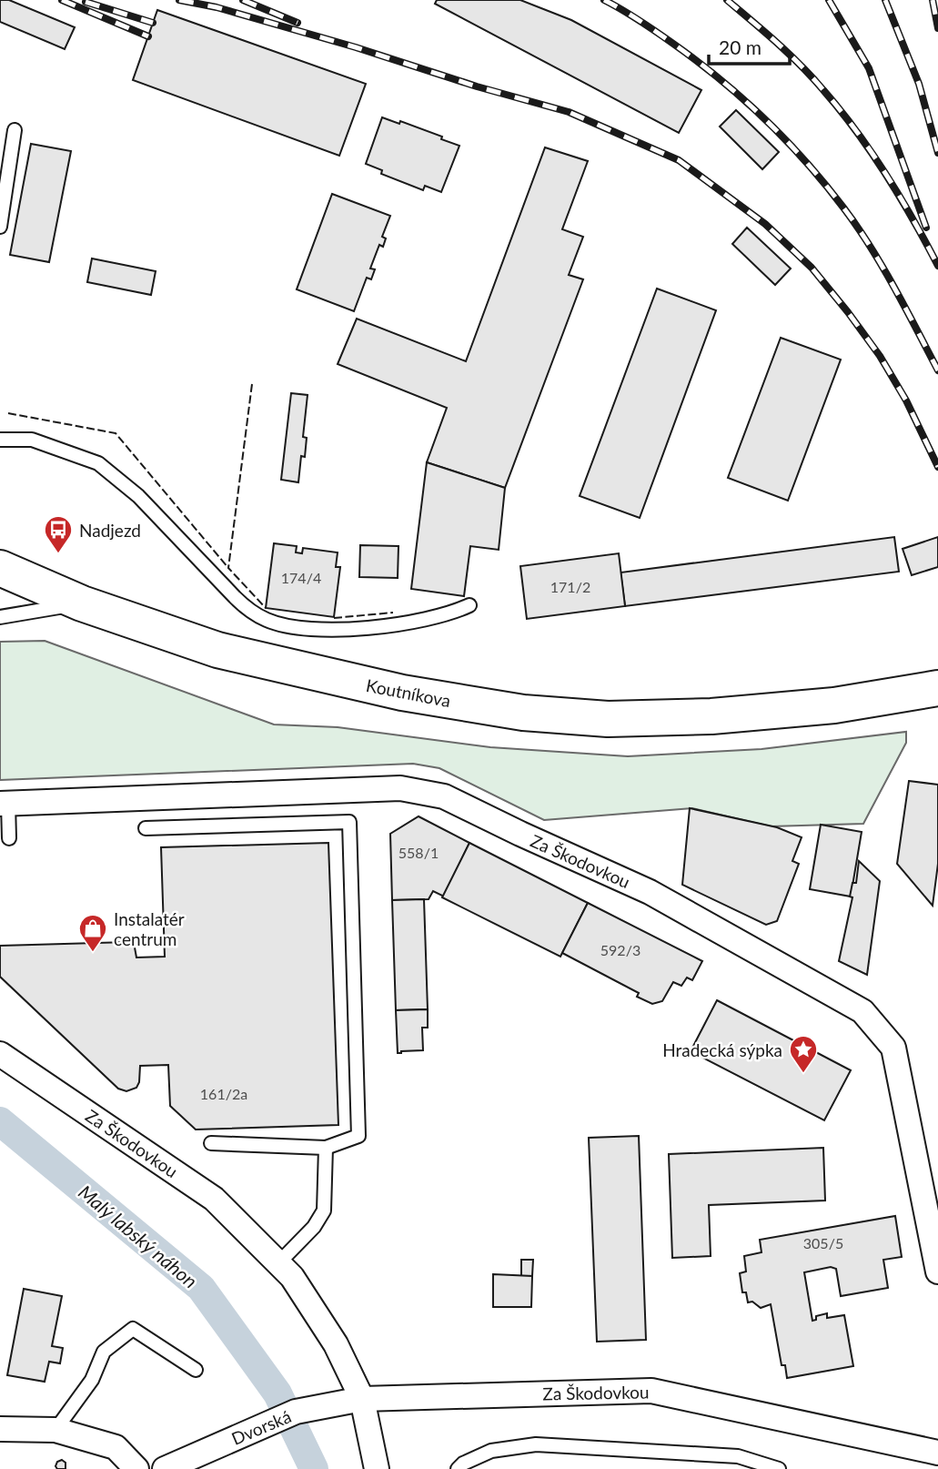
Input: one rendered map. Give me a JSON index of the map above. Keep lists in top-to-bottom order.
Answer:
{
  "streets": {
    "main road": ["Koutníkova"],
    "street": ["Za Škodovkou", "Dvorská"]
  },
  "crossings": [
    ["Za Škodovkou", "Dvorská"]
  ],
  "water": ["Malý labský náhon"],
  "places": {
    "bus stop": ["Nadjezd"],
    "shop": ["Instalatér centrum"],
    "place": ["Hradecká sýpka"]
  },
  "house_numbers": [
    "174/4",
    "171/2",
    "558/1",
    "592/3",
    "161/2a",
    "305/5"
  ],
  "scale_bar": "20 m"
}
